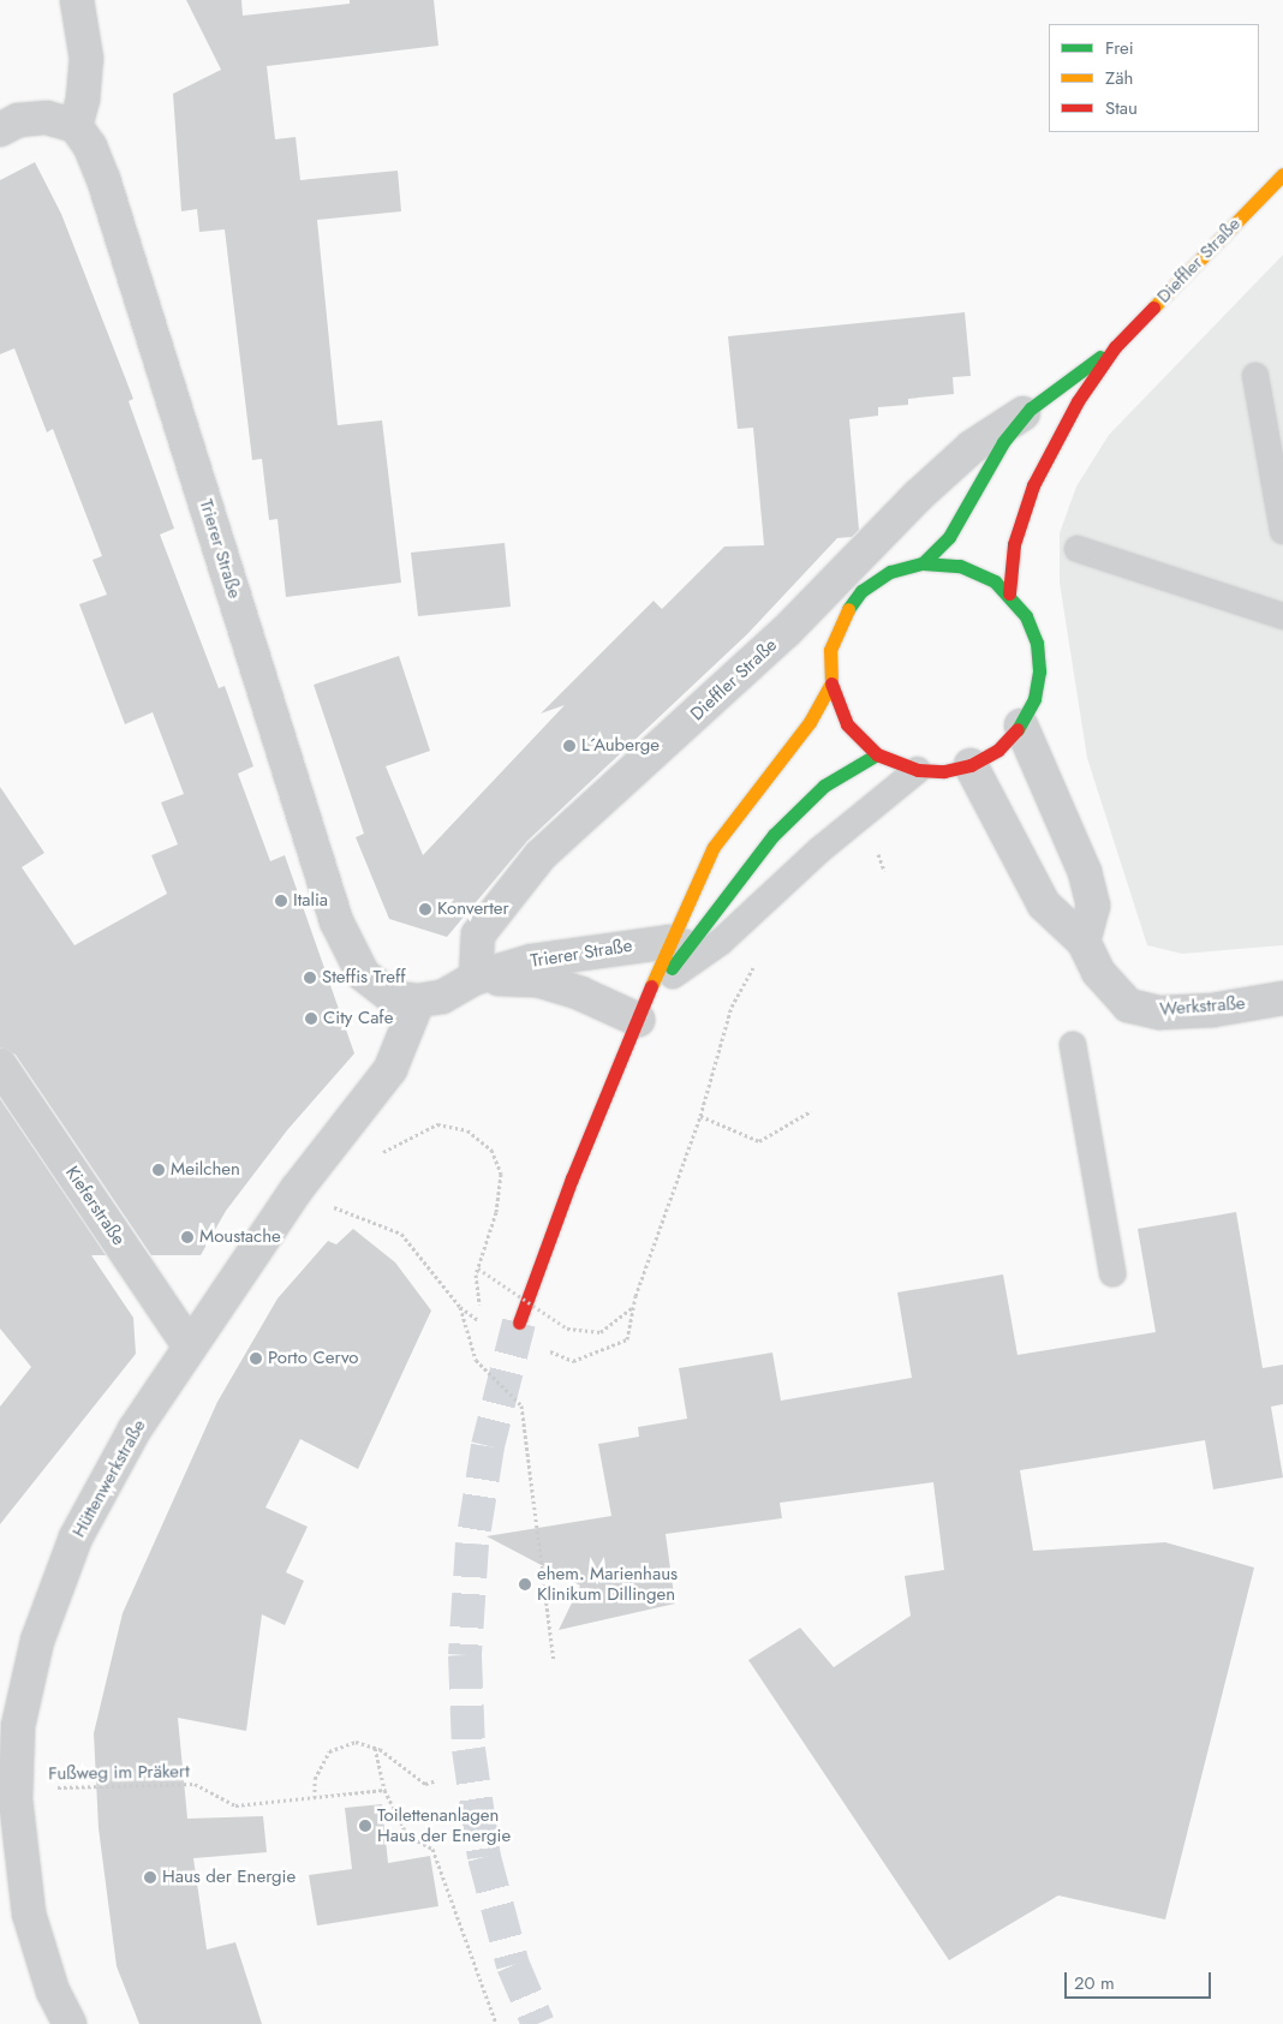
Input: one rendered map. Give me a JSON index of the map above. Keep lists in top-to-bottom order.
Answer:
{
  "streets": {
    "main road": ["Dieffler Straße"],
    "street": [
      "Trierer Straße",
      "Werkstraße",
      "Kieferstraße",
      "Hüttenwerkstraße"
    ],
    "path": ["Fußweg im Präkert"]
  },
  "crossings": [
    ["Dieffler Straße", "Trierer Straße"],
    ["Dieffler Straße", "Werkstraße"],
    ["Trierer Straße", "Hüttenwerkstraße"],
    ["Kieferstraße", "Hüttenwerkstraße"],
    ["Hüttenwerkstraße", "Fußweg im Präkert"]
  ],
  "places": [
    "L´Auberge",
    "Italia",
    "Konverter",
    "Steffis Treff",
    "City Cafe",
    "Meilchen",
    "Moustache",
    "Porto Cervo",
    "ehem. Marienhaus Klinikum Dillingen",
    "Toilettenanlagen Haus der Energie",
    "Haus der Energie"
  ],
  "legend": ["Frei", "Zäh", "Stau"],
  "scale_bar": "20 m"
}
